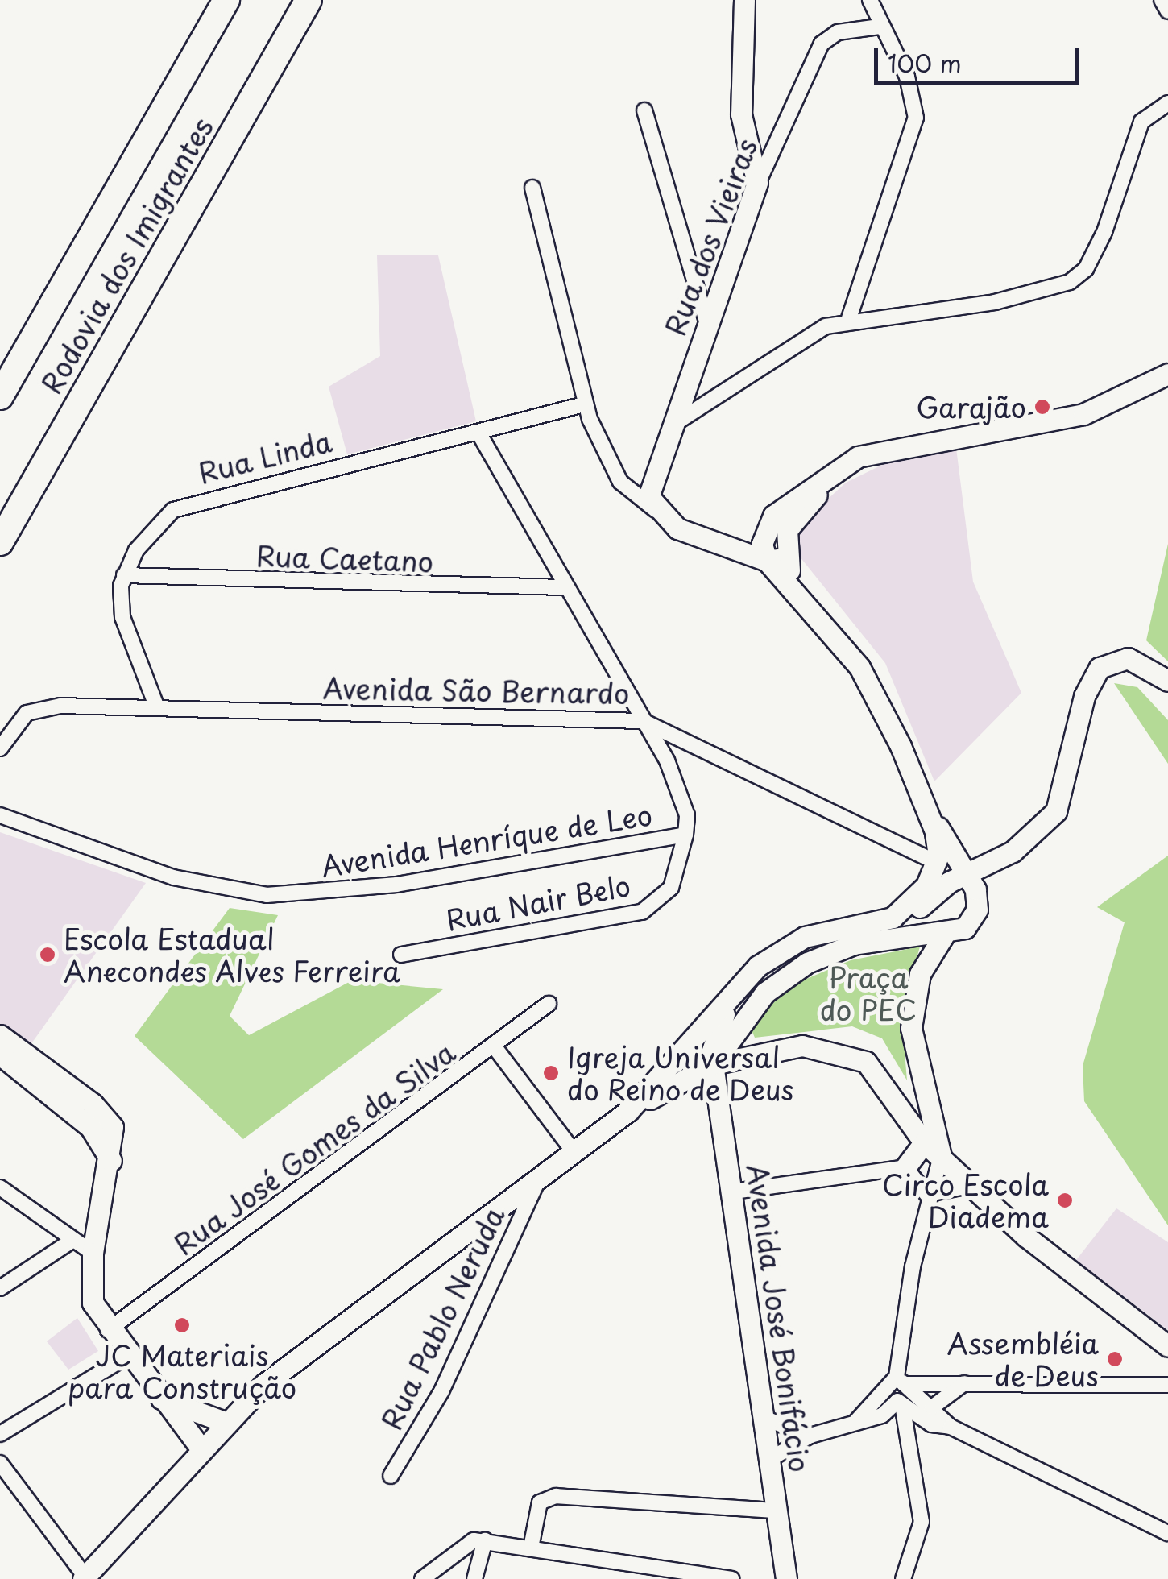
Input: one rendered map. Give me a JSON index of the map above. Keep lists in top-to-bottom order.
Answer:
{
  "streets": {
    "highway": ["Rodovia dos Imigrantes"],
    "main road": ["Rua dos Vieiras", "Avenida José Bonifácio"],
    "street": [
      "Rua Linda",
      "Rua Caetano",
      "Avenida São Bernardo",
      "Avenida Henríque de Leo",
      "Rua Nair Belo",
      "Rua José Gomes da Silva",
      "Rua Pablo Neruda"
    ]
  },
  "crossings": [
    ["Rua Linda", "Rua Caetano"],
    ["Rua Linda", "Avenida São Bernardo"],
    ["Rua Linda", "Avenida Henríque de Leo"],
    ["Rua Caetano", "Avenida Henríque de Leo"],
    ["Avenida São Bernardo", "Avenida Henríque de Leo"],
    ["Avenida Henríque de Leo", "Rua Nair Belo"]
  ],
  "parks": ["Praça do PEC"],
  "places": [
    "Garajão",
    "Escola Estadual Anecondes Alves Ferreira",
    "Igreja Universal do Reino de Deus",
    "Circo Escola Diadema",
    "JC Materiais para Construção",
    "Assembléia de Deus"
  ],
  "scale_bar": "100 m"
}
